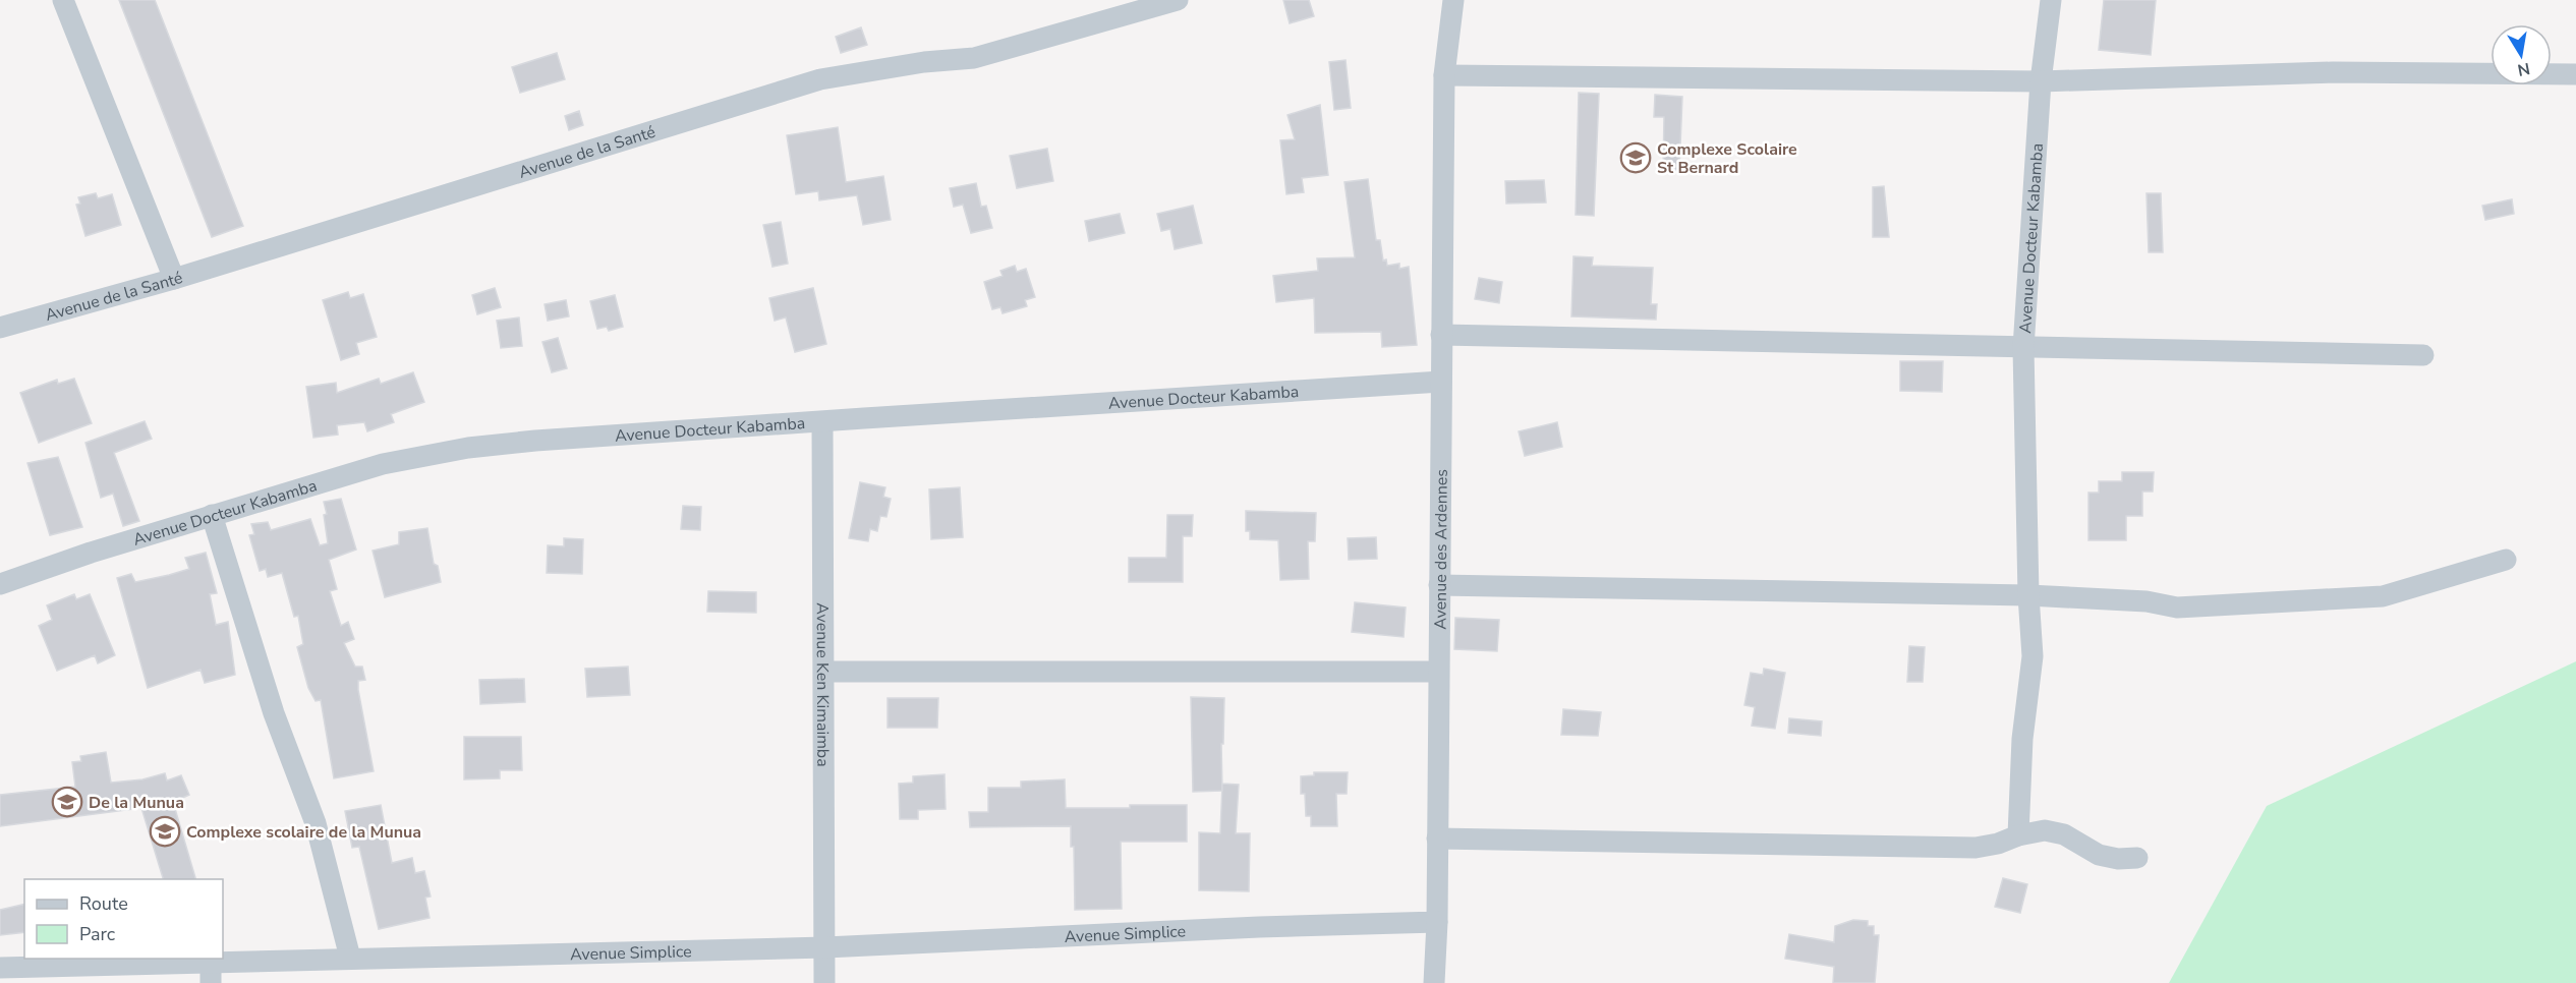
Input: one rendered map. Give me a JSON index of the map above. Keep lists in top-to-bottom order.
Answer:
{
  "streets": {
    "street": [
      "Avenue de la Santé",
      "Avenue Docteur Kabamba",
      "Avenue des Ardennes",
      "Avenue Ken Kimaimba",
      "Avenue Simplice"
    ]
  },
  "crossings": [
    ["Avenue Docteur Kabamba", "Avenue des Ardennes"],
    ["Avenue Docteur Kabamba", "Avenue Ken Kimaimba"],
    ["Avenue des Ardennes", "Avenue Simplice"],
    ["Avenue Ken Kimaimba", "Avenue Simplice"]
  ],
  "places": {
    "school or university": ["Complexe Scolaire St Bernard", "De la Munua", "Complexe scolaire de la Munua"]
  },
  "legend": ["Route", "Parc"],
  "north": "bottom"
}
